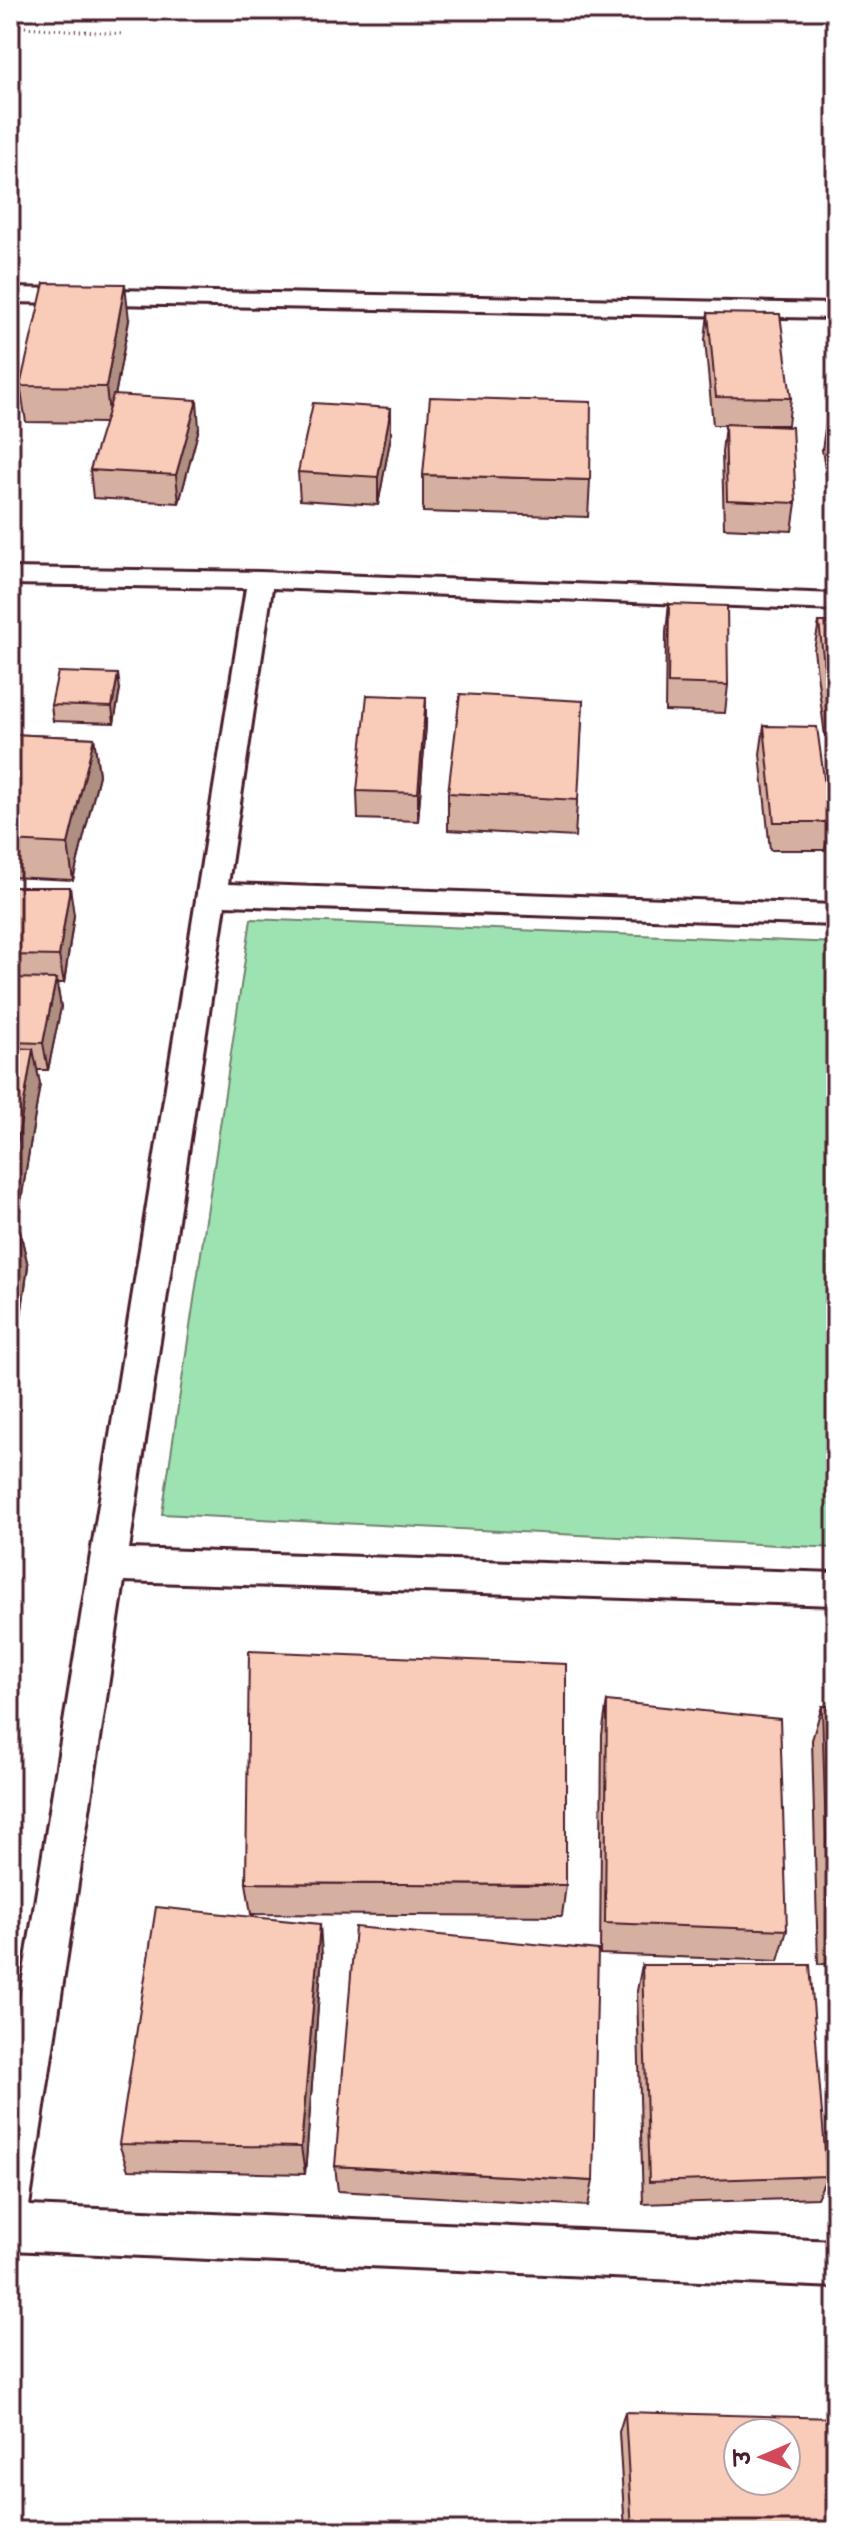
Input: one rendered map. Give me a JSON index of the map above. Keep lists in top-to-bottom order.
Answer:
{
  "north": "left"
}
